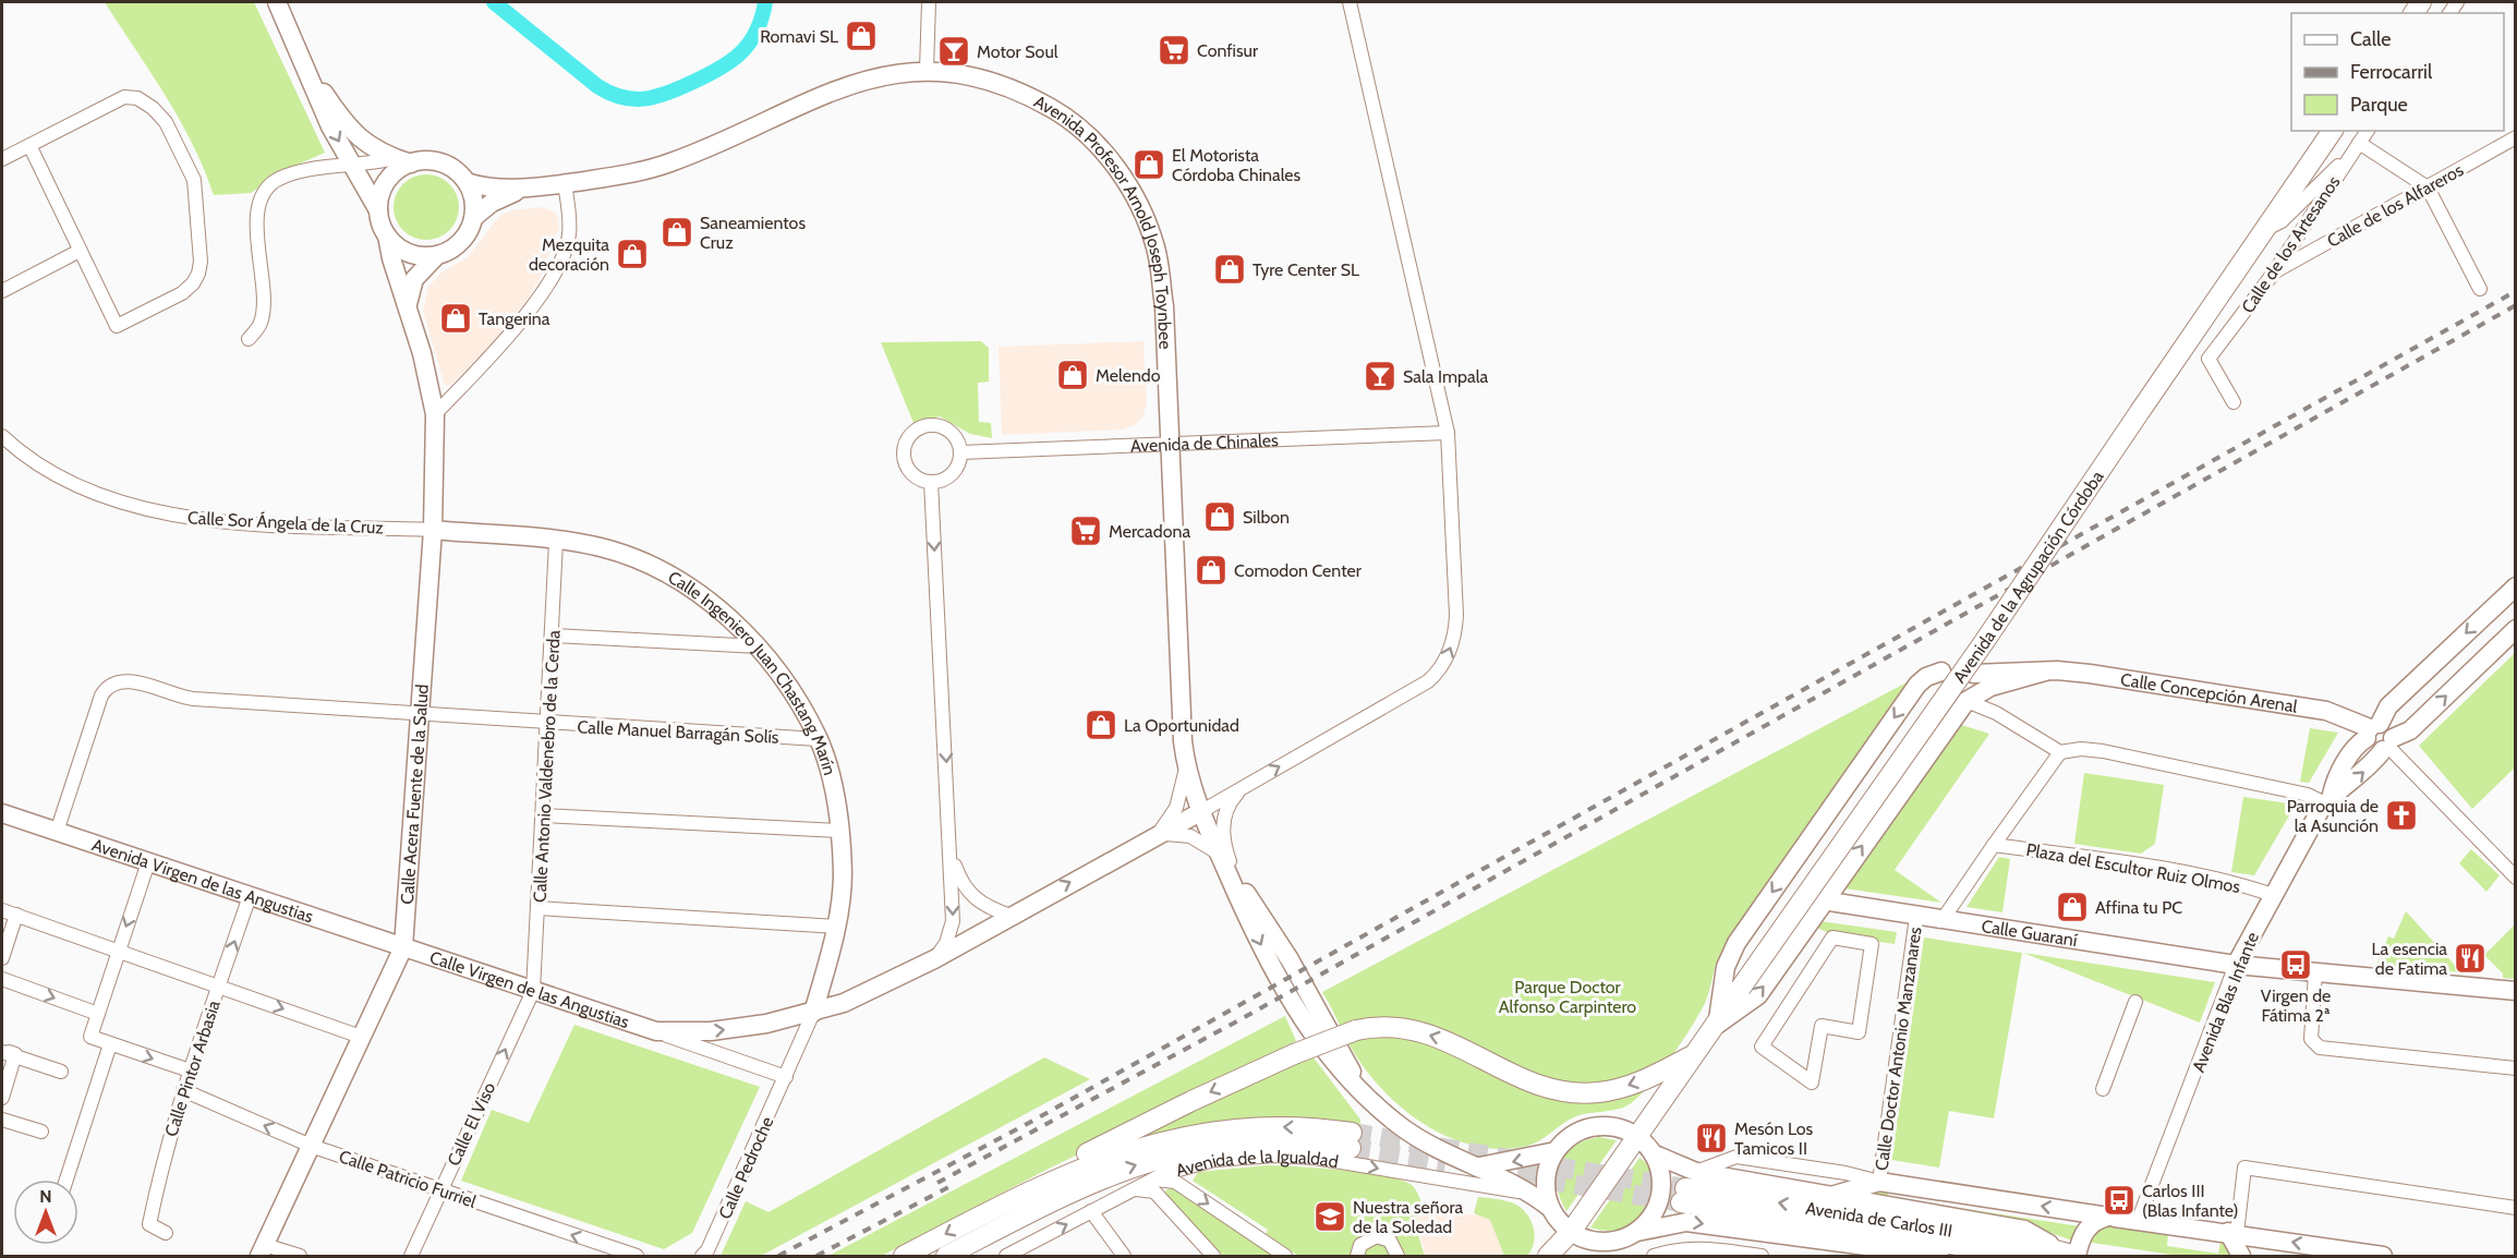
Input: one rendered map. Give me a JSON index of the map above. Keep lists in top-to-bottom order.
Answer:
{
  "streets": {
    "main road": ["Avenida de la Agrupación Córdoba", "Avenida de la Igualdad", "Avenida de Carlos III"],
    "street": [
      "Calle de los Alfareros",
      "Avenida Profesor Arnold Joseph Toynbee",
      "Calle de los Artesanos",
      "Avenida de Chinales",
      "Calle Sor Ángela de la Cruz",
      "Calle Ingeniero Juan Chastang Marín",
      "Calle Concepción Arenal",
      "Calle Manuel Barragán Solís",
      "Calle Antonio Valdenebro de la Cerda",
      "Calle Acera Fuente de la Salud",
      "Plaza del Escultor Ruiz Olmos",
      "Avenida Virgen de las Angustias",
      "Calle Guaraní",
      "Calle Virgen de las Angustias",
      "Avenida Blas Infante",
      "Calle Doctor Antonio Manzanares",
      "Calle Pintor Arbasia",
      "Calle El Viso",
      "Calle Pedroche",
      "Calle Patricio Furriel"
    ]
  },
  "crossings": [
    ["Calle de los Alfareros", "Calle de los Artesanos"],
    ["Avenida Profesor Arnold Joseph Toynbee", "Avenida de Chinales"],
    ["Avenida Profesor Arnold Joseph Toynbee", "Avenida de la Agrupación Córdoba"],
    ["Avenida Profesor Arnold Joseph Toynbee", "Calle Acera Fuente de la Salud"],
    ["Avenida Profesor Arnold Joseph Toynbee", "Avenida de la Igualdad"],
    ["Avenida Profesor Arnold Joseph Toynbee", "Avenida de Carlos III"],
    ["Calle Sor Ángela de la Cruz", "Calle Ingeniero Juan Chastang Marín"],
    ["Calle Sor Ángela de la Cruz", "Calle Acera Fuente de la Salud"],
    ["Avenida de la Agrupación Córdoba", "Calle Concepción Arenal"],
    ["Avenida de la Agrupación Córdoba", "Calle Guaraní"],
    ["Avenida de la Agrupación Córdoba", "Avenida de Carlos III"],
    ["Calle Ingeniero Juan Chastang Marín", "Calle Manuel Barragán Solís"],
    ["Calle Ingeniero Juan Chastang Marín", "Calle Antonio Valdenebro de la Cerda"],
    ["Calle Ingeniero Juan Chastang Marín", "Calle Acera Fuente de la Salud"],
    ["Calle Ingeniero Juan Chastang Marín", "Calle Virgen de las Angustias"],
    ["Calle Ingeniero Juan Chastang Marín", "Calle Pedroche"],
    ["Calle Concepción Arenal", "Avenida Blas Infante"],
    ["Calle Manuel Barragán Solís", "Calle Antonio Valdenebro de la Cerda"],
    ["Calle Manuel Barragán Solís", "Calle Acera Fuente de la Salud"],
    ["Calle Manuel Barragán Solís", "Avenida Virgen de las Angustias"],
    ["Calle Antonio Valdenebro de la Cerda", "Calle Virgen de las Angustias"],
    ["Calle Antonio Valdenebro de la Cerda", "Calle El Viso"],
    ["Calle Acera Fuente de la Salud", "Avenida Virgen de las Angustias"],
    ["Calle Acera Fuente de la Salud", "Calle Virgen de las Angustias"],
    ["Calle Acera Fuente de la Salud", "Calle Patricio Furriel"],
    ["Plaza del Escultor Ruiz Olmos", "Calle Guaraní"],
    ["Plaza del Escultor Ruiz Olmos", "Avenida Blas Infante"],
    ["Avenida Virgen de las Angustias", "Calle Virgen de las Angustias"],
    ["Avenida Virgen de las Angustias", "Calle Pintor Arbasia"],
    ["Calle Guaraní", "Avenida Blas Infante"],
    ["Calle Guaraní", "Calle Doctor Antonio Manzanares"],
    ["Calle Virgen de las Angustias", "Calle El Viso"],
    ["Calle Virgen de las Angustias", "Calle Pedroche"],
    ["Avenida Blas Infante", "Avenida de Carlos III"],
    ["Calle Doctor Antonio Manzanares", "Avenida de Carlos III"],
    ["Calle Pintor Arbasia", "Calle Patricio Furriel"],
    ["Calle El Viso", "Calle Patricio Furriel"]
  ],
  "one_way": ["Calle El Viso"],
  "parks": ["Parque Doctor Alfonso Carpintero"],
  "places": {
    "shop": [
      "Romavi SL",
      "El Motorista Córdoba Chinales",
      "Saneamientos Cruz",
      "Mezquita decoración",
      "Tyre Center SL",
      "Tangerina",
      "Melendo",
      "Silbon",
      "Comodon Center",
      "La Oportunidad",
      "Affina tu PC"
    ],
    "supermarket": ["Confisur", "Mercadona"],
    "bar": ["Motor Soul", "Sala Impala"],
    "church": ["Parroquia de la Asunción"],
    "restaurant": ["La esencia de Fatima", "Mesón Los Tamicos II"],
    "bus stop": ["Virgen de Fátima 2ª", "Carlos III (Blas Infante)"],
    "school or university": ["Nuestra señora de la Soledad"]
  },
  "legend": ["Calle", "Ferrocarril", "Parque"],
  "north": "top"
}
